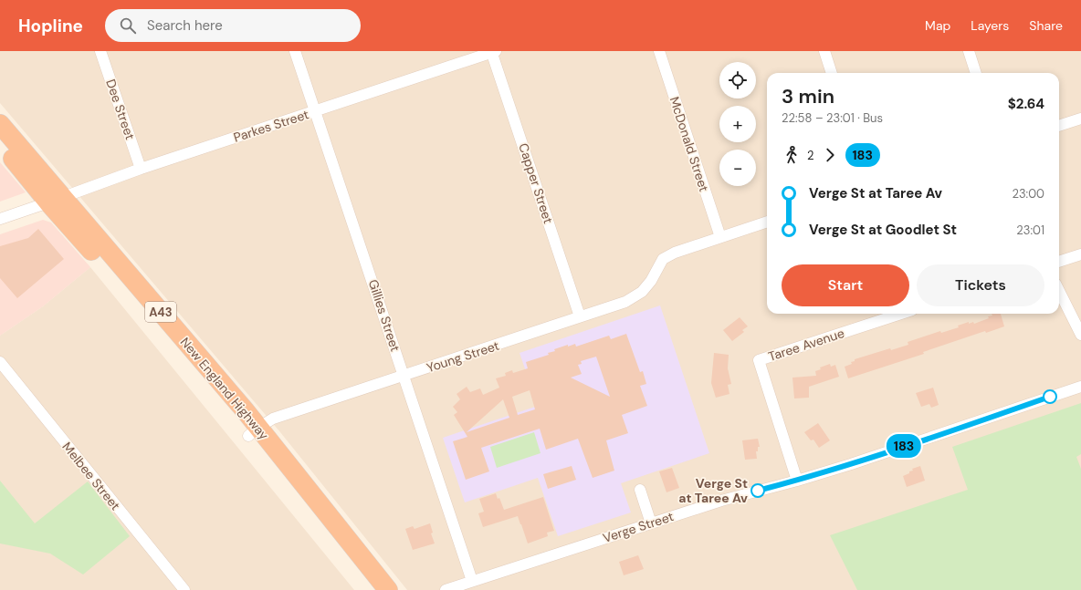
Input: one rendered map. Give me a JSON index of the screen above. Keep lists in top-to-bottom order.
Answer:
{
  "streets": {
    "highway": ["A43", "New England Highway"],
    "street": [
      "Dee Street",
      "Parkes Street",
      "McDonald Street",
      "Capper Street",
      "Gillies Street",
      "Taree Avenue",
      "Young Street",
      "Melbee Street",
      "Verge Street"
    ]
  },
  "crossings": [
    ["Dee Street", "Parkes Street"],
    ["Parkes Street", "Capper Street"],
    ["Parkes Street", "Gillies Street"],
    ["Parkes Street", "New England Highway"],
    ["McDonald Street", "Young Street"],
    ["Capper Street", "Young Street"],
    ["Gillies Street", "Young Street"],
    ["Gillies Street", "Verge Street"],
    ["Taree Avenue", "Verge Street"],
    ["Young Street", "New England Highway"]
  ],
  "places": ["Verge St at Taree Av"],
  "lines": ["bus line 183"],
  "page": {
    "header": "Hopline",
    "search": "Search here",
    "nav": ["Map", "Layers", "Share"],
    "on_map": "183",
    "map_buttons": ["+", "−"],
    "heading": ["3 min", "22:58 – 23:01 · Bus", "$2.64"],
    "legs": ["2", "183"],
    "list": [
      {
        "name": "Verge St at Taree Av",
        "value": "23:00"
      },
      {
        "name": "Verge St at Goodlet St",
        "value": "23:01"
      }
    ],
    "buttons": ["Start", "Tickets"]
  }
}
